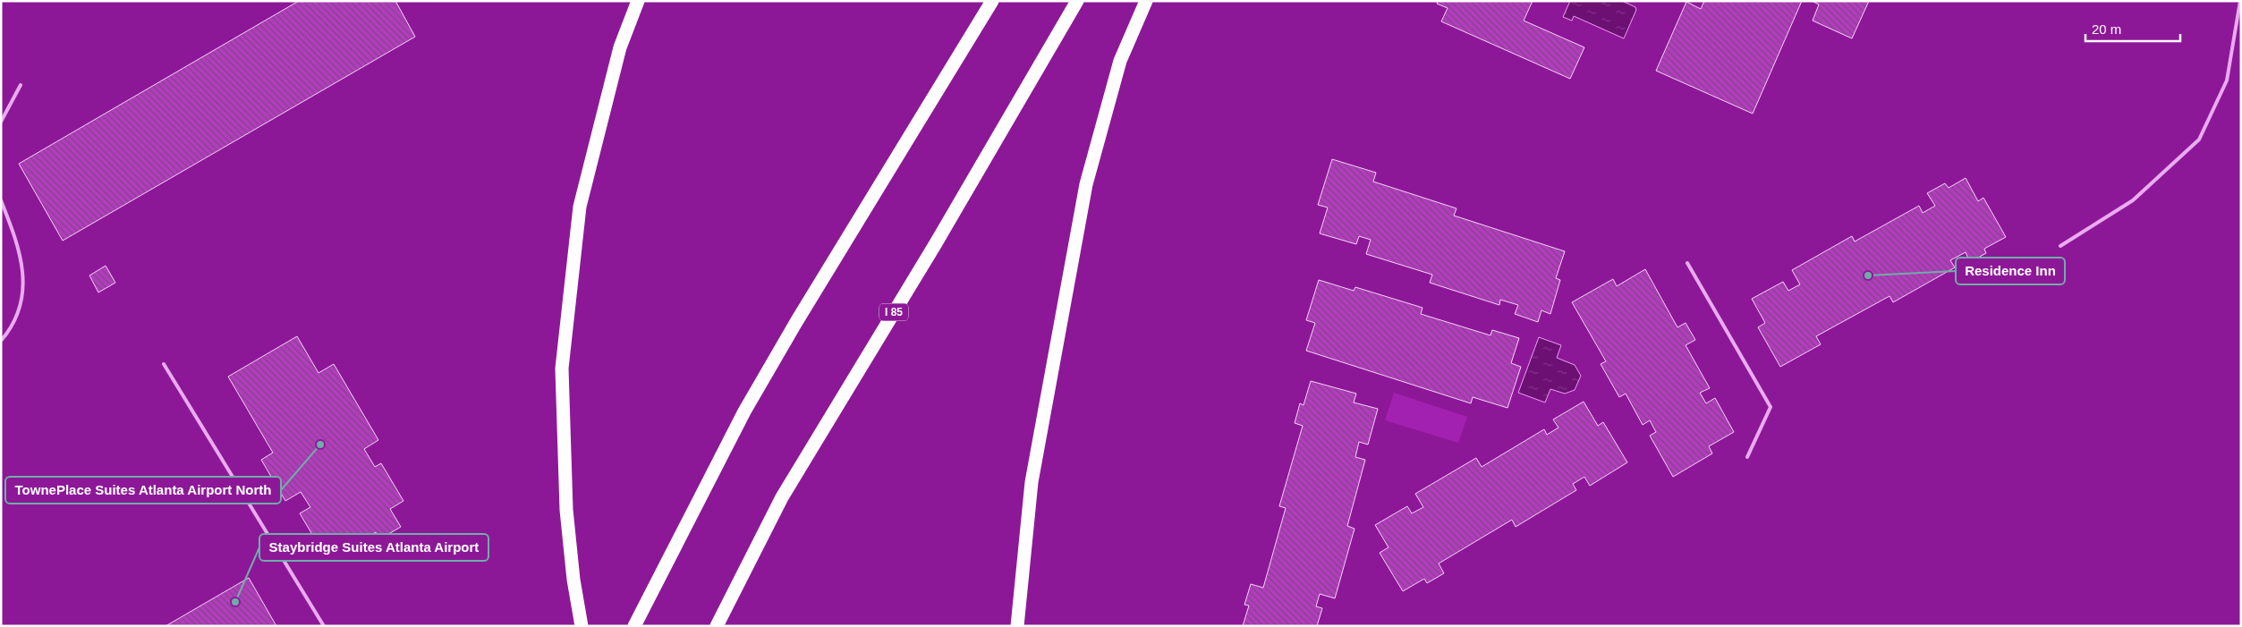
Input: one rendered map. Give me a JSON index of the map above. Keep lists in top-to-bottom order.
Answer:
{
  "streets": {
    "highway": ["I 85"]
  },
  "places": ["Residence Inn", "TownePlace Suites Atlanta Airport North", "Staybridge Suites Atlanta Airport"],
  "scale_bar": "20 m"
}
